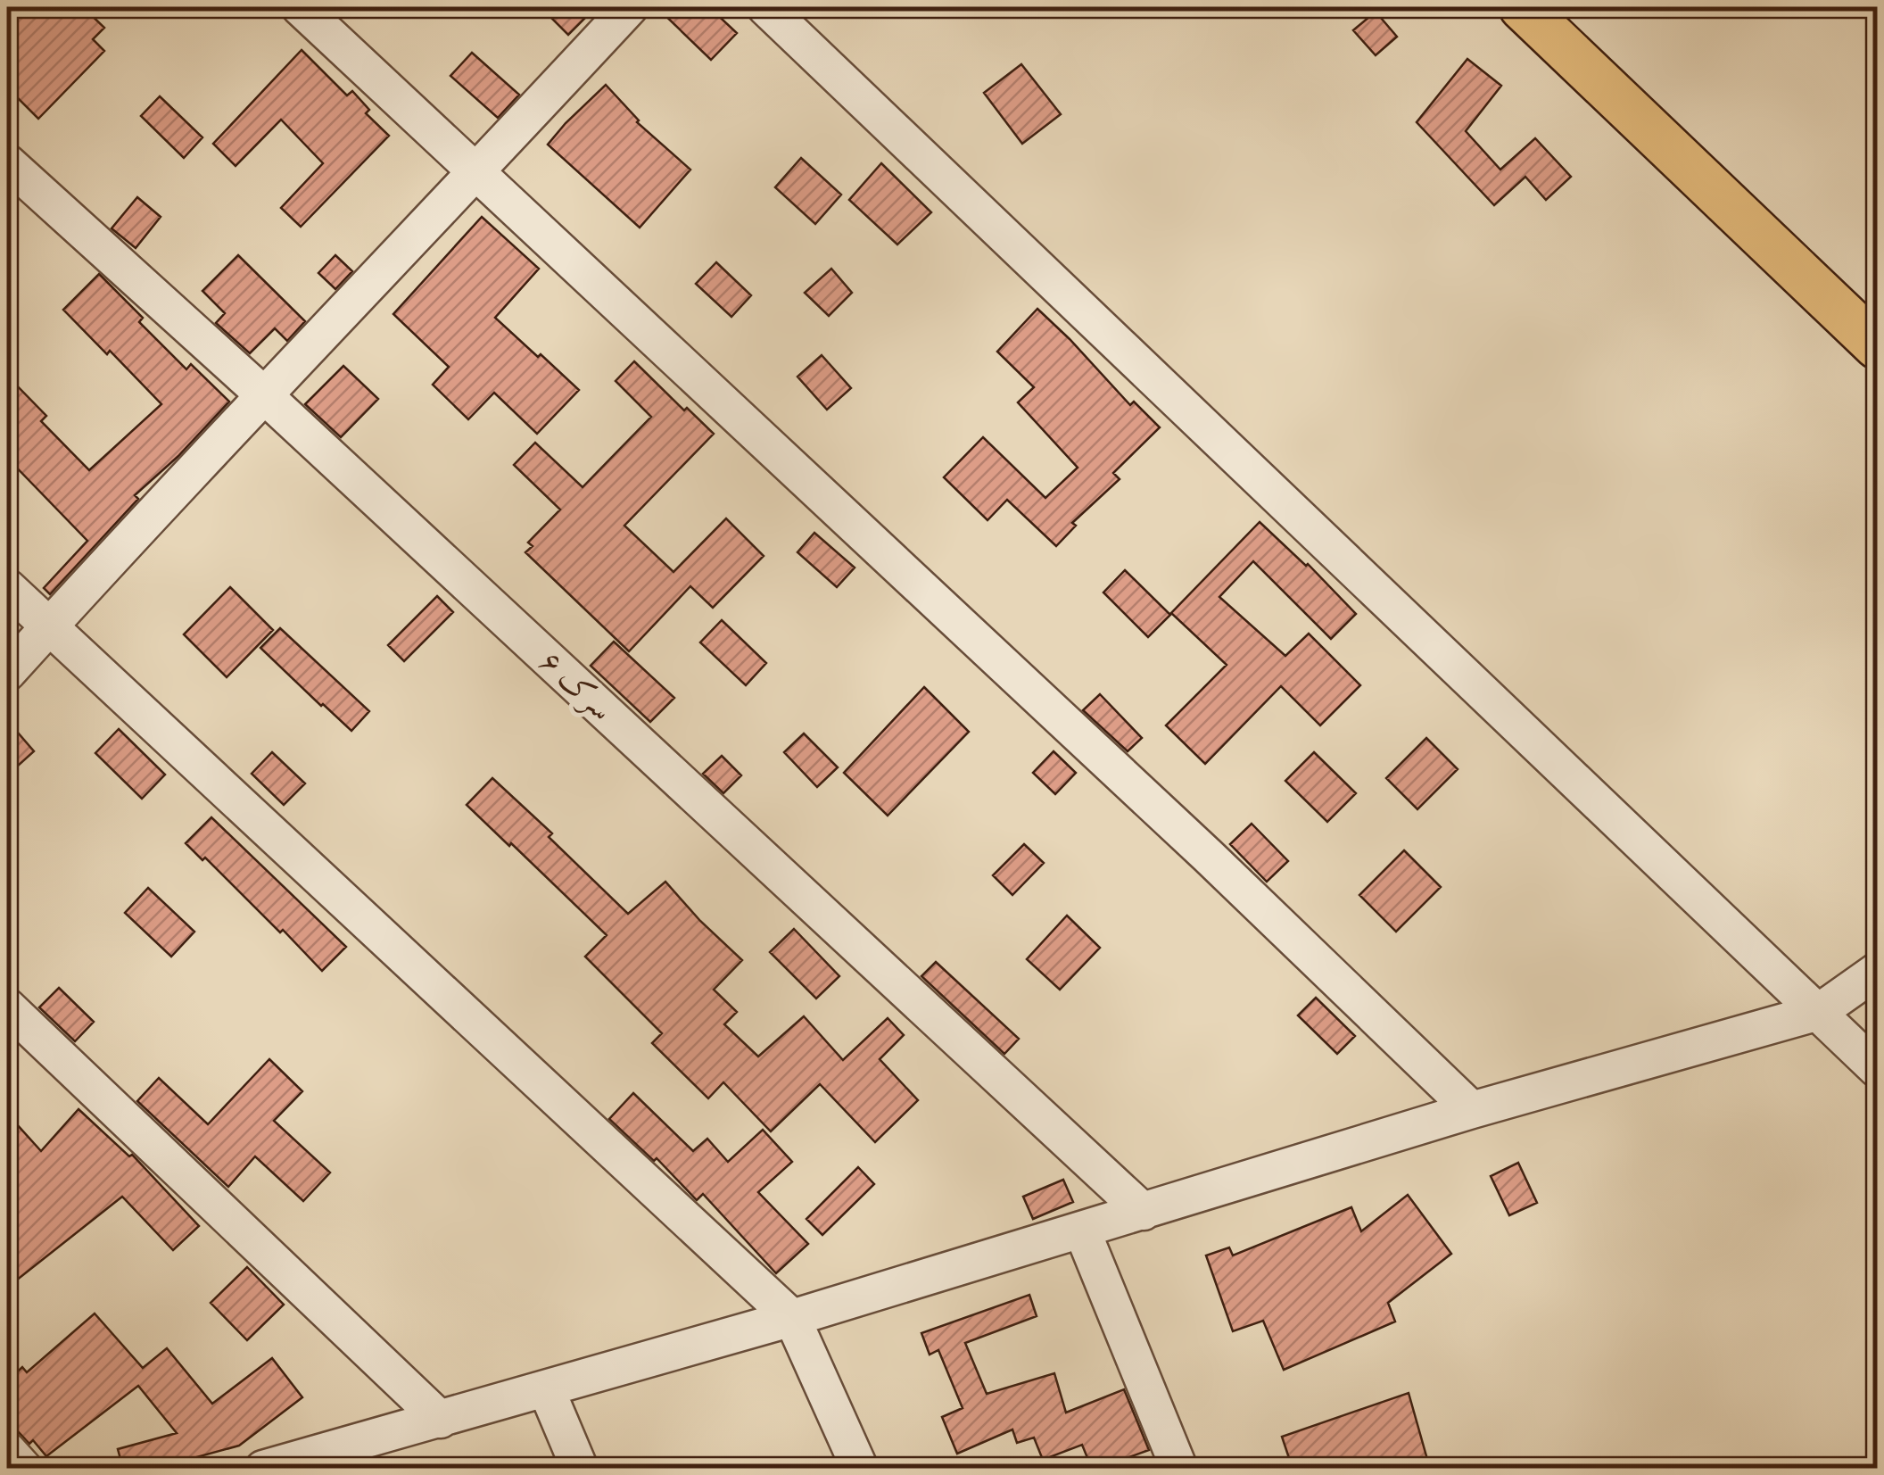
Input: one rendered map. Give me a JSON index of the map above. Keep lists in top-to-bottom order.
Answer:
{
  "streets": {
    "street": ["سرک ۶"]
  }
}
